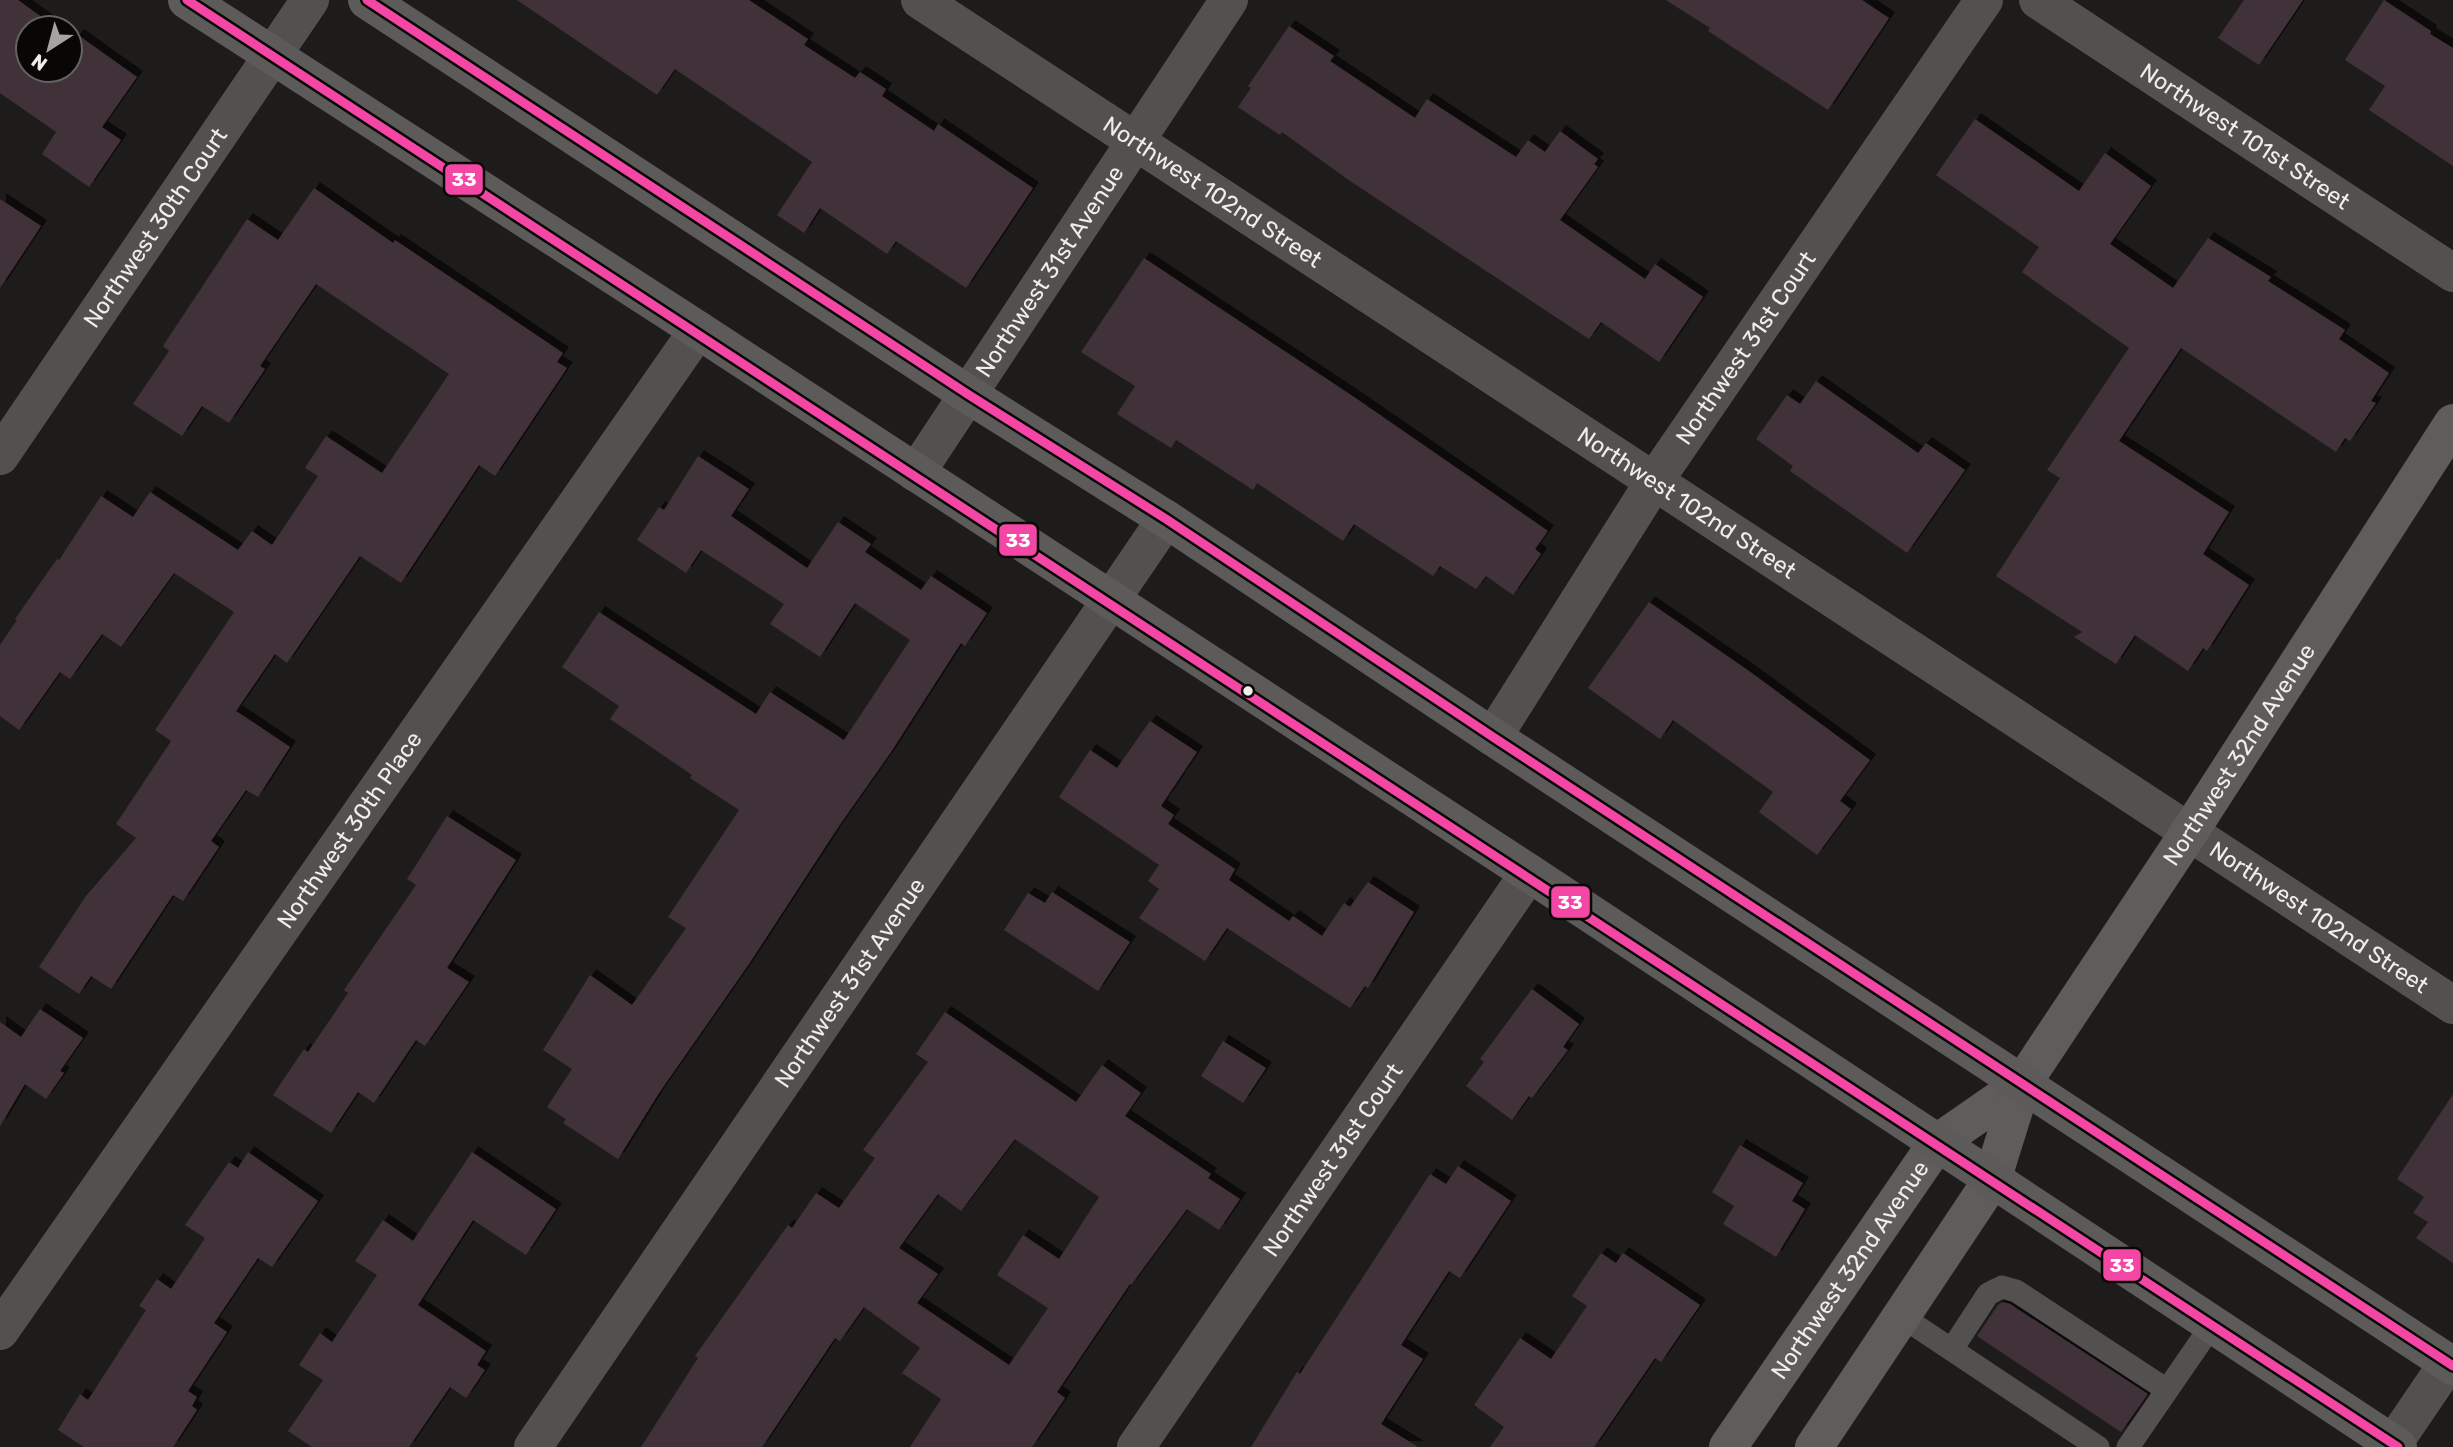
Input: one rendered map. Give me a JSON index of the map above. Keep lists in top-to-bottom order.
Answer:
{
  "streets": {
    "main road": ["Northwest 32nd Avenue"],
    "street": [
      "Northwest 101st Street",
      "Northwest 102nd Street",
      "Northwest 30th Court",
      "Northwest 31st Avenue",
      "Northwest 31st Court",
      "Northwest 30th Place"
    ]
  },
  "crossings": [
    ["Northwest 102nd Street", "Northwest 31st Avenue"],
    ["Northwest 102nd Street", "Northwest 31st Court"],
    ["Northwest 102nd Street", "Northwest 32nd Avenue"]
  ],
  "lines": ["transit line 33"],
  "north": "bottom left"
}
